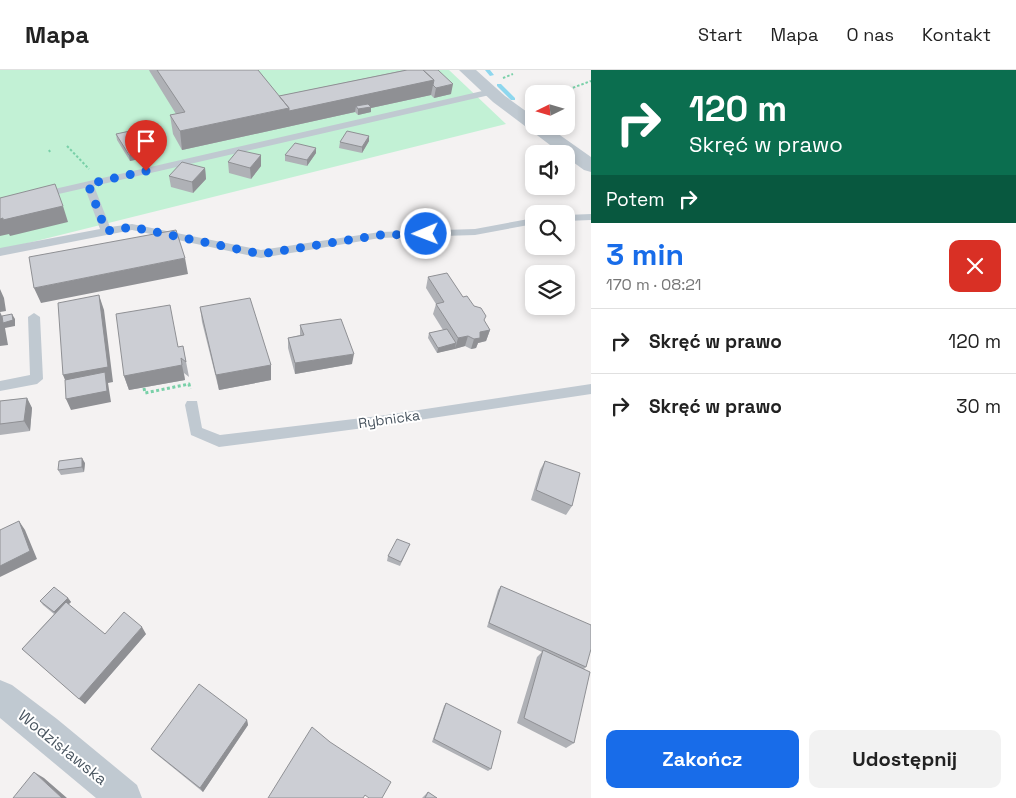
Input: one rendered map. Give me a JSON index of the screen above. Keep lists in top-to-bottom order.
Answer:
{
  "streets": {
    "street": ["Wodzisławska"],
    "lane": ["Rybnicka"]
  },
  "north": "left",
  "page": {
    "header": "Mapa",
    "nav": [
      "Start",
      "Mapa",
      "O nas",
      "Kontakt"
    ],
    "turn": ["120 m", "Skręć w prawo"],
    "then": "Potem",
    "heading": ["3 min", "170 m · 08:21"],
    "list": [
      {
        "name": "Skręć w prawo",
        "value": "120 m"
      },
      {
        "name": "Skręć w prawo",
        "value": "30 m"
      }
    ],
    "buttons": ["Zakończ", "Udostępnij"]
  }
}
